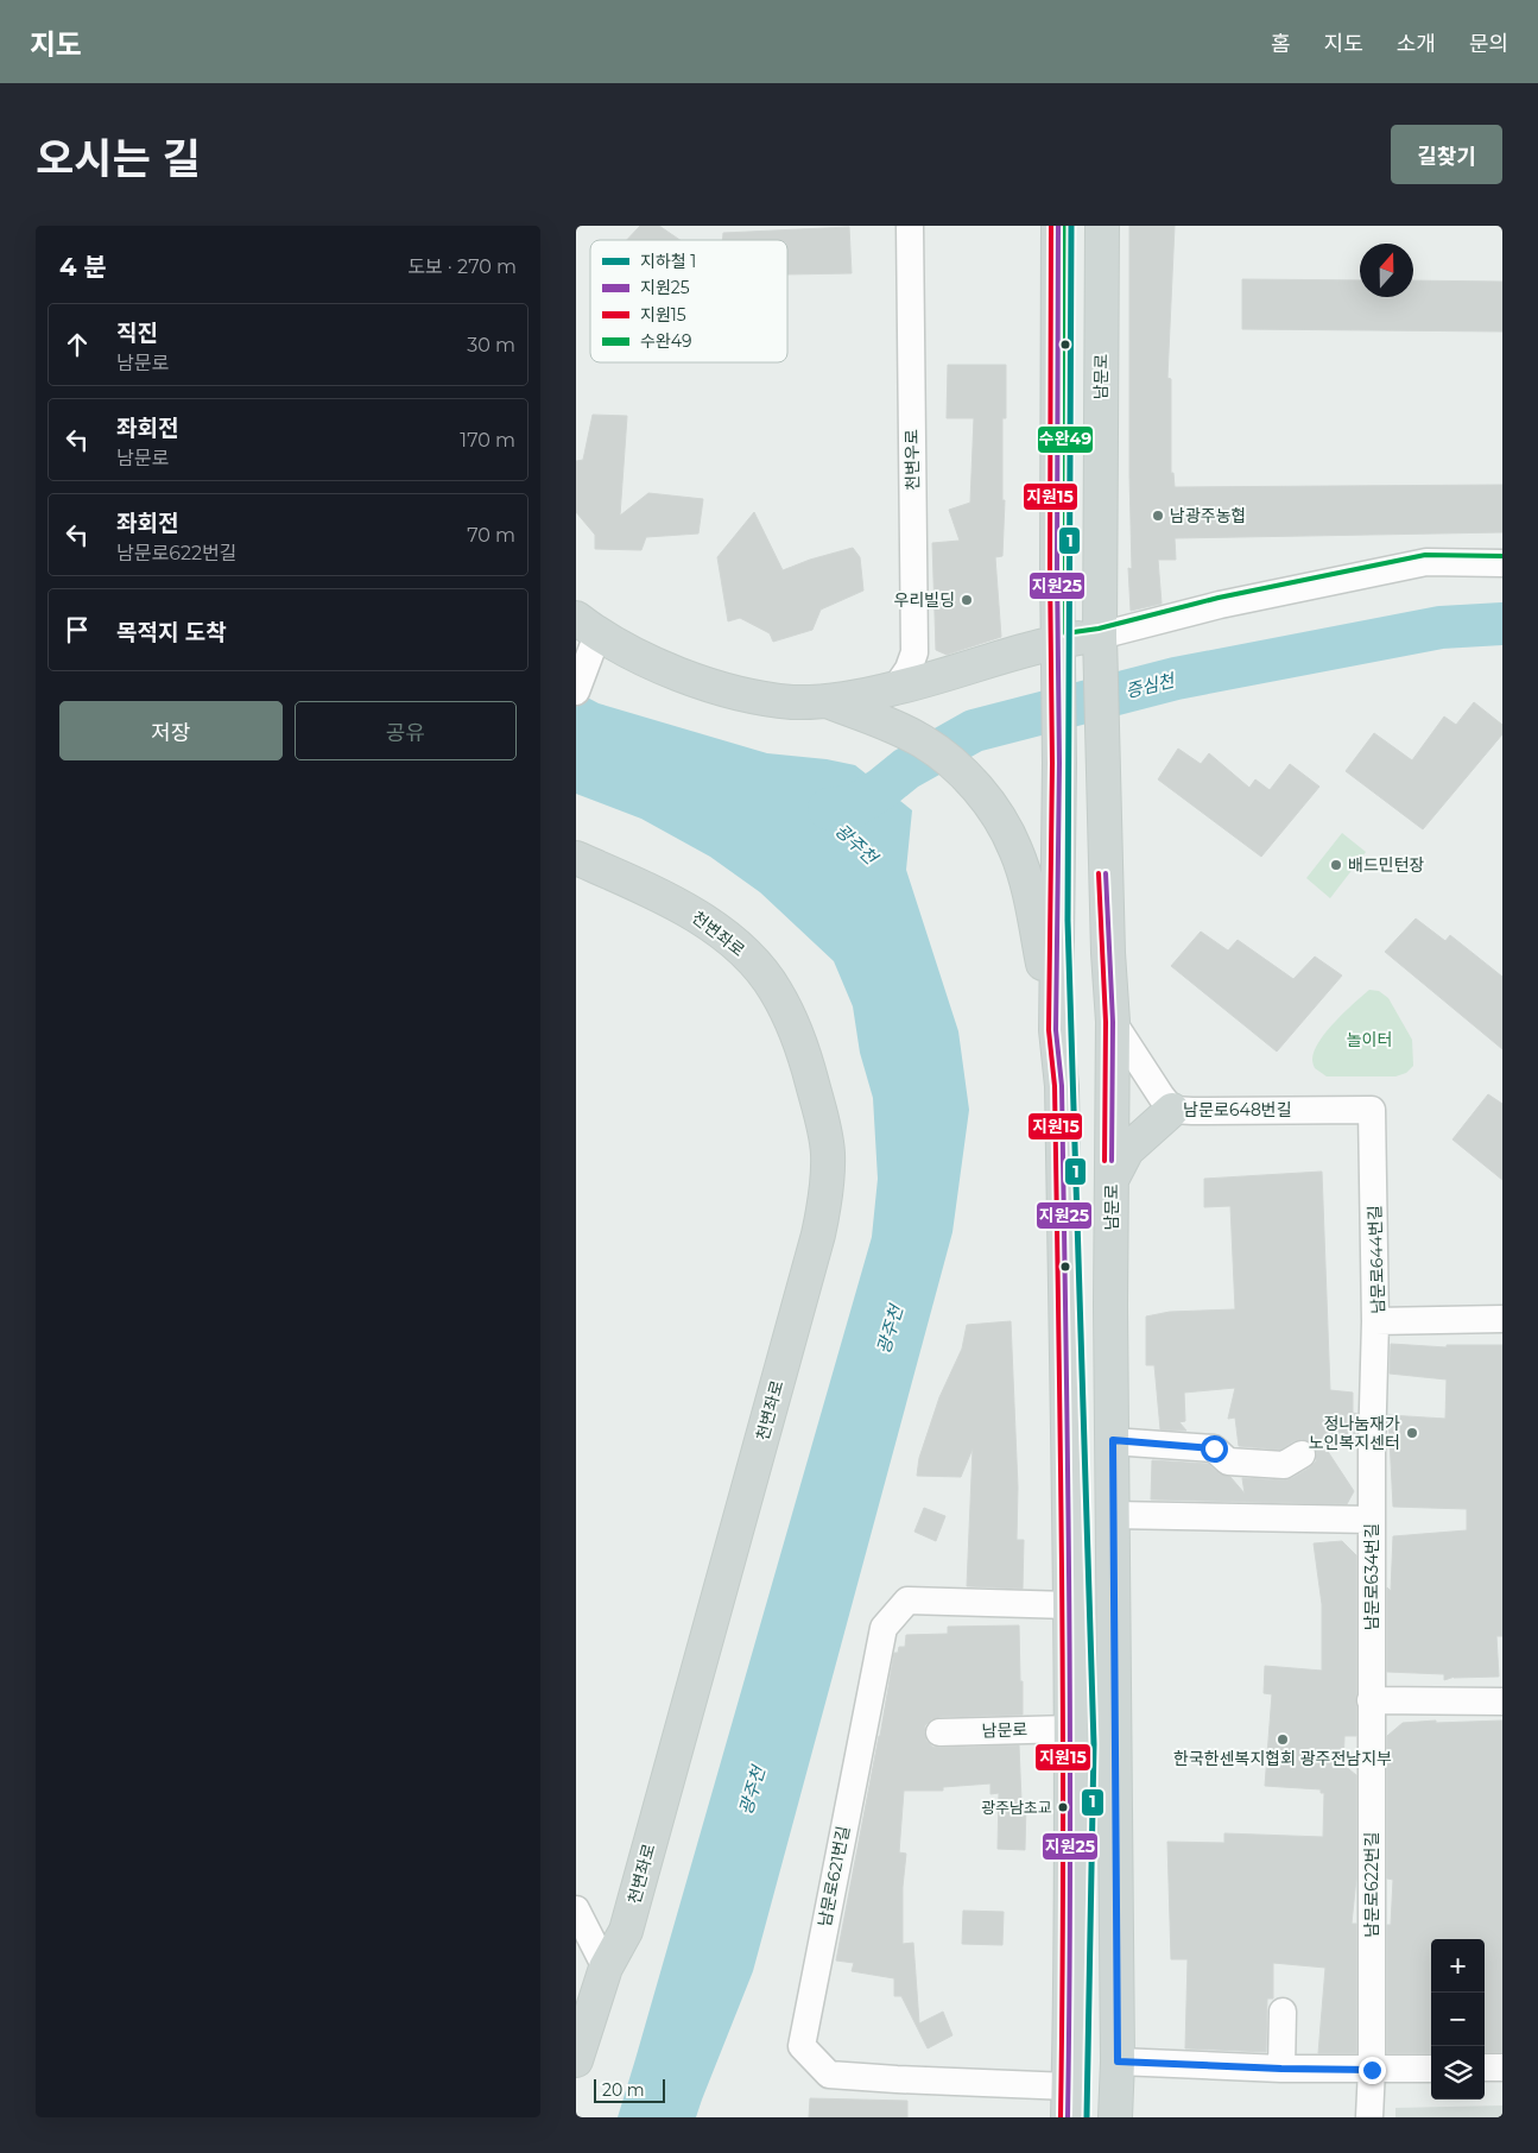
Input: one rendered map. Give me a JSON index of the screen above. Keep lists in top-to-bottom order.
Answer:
{
  "streets": {
    "main road": ["남문로", "천변좌로"],
    "street": [
      "천변우로",
      "남문로648번길",
      "남문로644번길",
      "남문로634번길",
      "남문로621번길",
      "남문로622번길"
    ]
  },
  "crossings": [
    ["남문로", "남문로648번길"],
    ["남문로648번길", "남문로644번길"],
    ["남문로644번길", "남문로634번길"],
    ["남문로634번길", "남문로622번길"]
  ],
  "water": ["증심천", "광주천"],
  "parks": ["놀이터"],
  "places": [
    "남광주농협",
    "우리빌딩",
    "배드민턴장",
    "정나눔재가 노인복지센터",
    "한국한센복지협회 광주전남지부",
    "광주남초교"
  ],
  "lines": [
    "metro line 1",
    "transit line 지원25",
    "transit line 지원15",
    "transit line 수완49"
  ],
  "legend": [
    "지하철 1",
    "지원25",
    "지원15",
    "수완49"
  ],
  "scale_bar": "20 m",
  "north": "top",
  "page": {
    "header": "지도",
    "nav": [
      "홈",
      "지도",
      "소개",
      "문의"
    ],
    "title": "오시는 길",
    "buttons": [
      "길찾기",
      ["저장", "공유"]
    ],
    "heading": ["4 분", "도보 · 270 m"],
    "list": [
      ["직진", "남문로", "30 m"],
      ["좌회전", "남문로", "170 m"],
      ["좌회전", "남문로622번길", "70 m"],
      "목적지 도착"
    ],
    "map_buttons": ["+", "−"],
    "scale": "20 m"
  }
}
